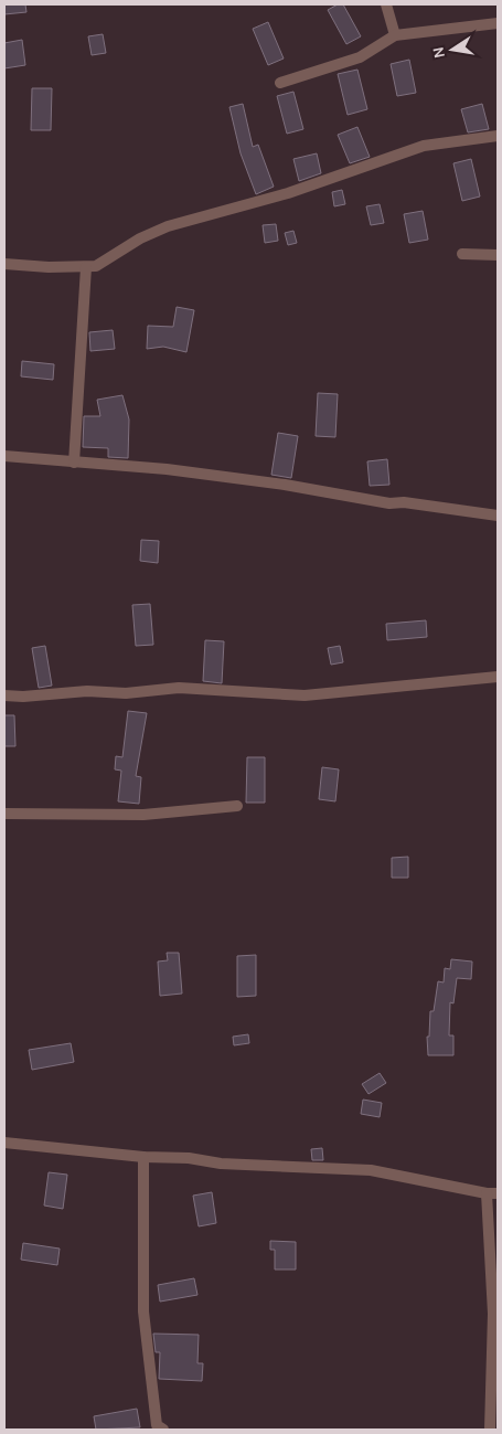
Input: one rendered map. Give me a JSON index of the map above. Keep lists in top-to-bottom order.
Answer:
{
  "north": "left"
}
